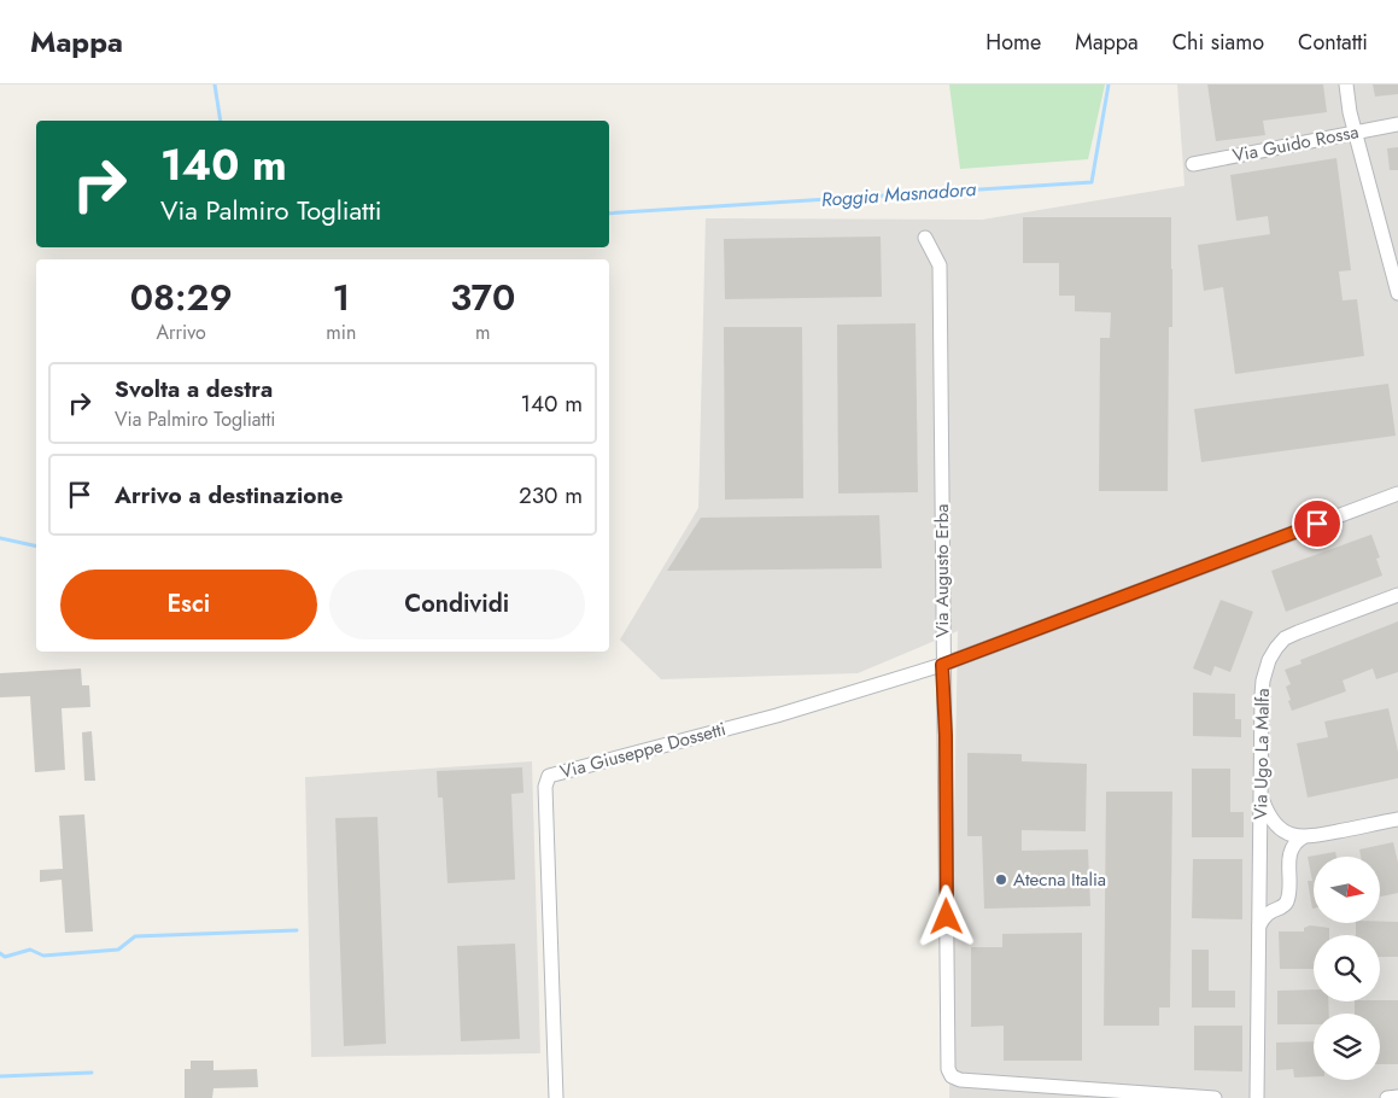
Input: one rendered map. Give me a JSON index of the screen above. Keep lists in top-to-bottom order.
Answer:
{
  "streets": {
    "street": [
      "Via Guido Rossa",
      "Via Augusto Erba",
      "Via Giuseppe Dossetti",
      "Via Ugo La Malfa"
    ]
  },
  "crossings": [
    ["Via Augusto Erba", "Via Giuseppe Dossetti"]
  ],
  "water": ["Roggia Masnadora"],
  "places": ["Atecna Italia"],
  "north": "right",
  "page": {
    "header": "Mappa",
    "nav": [
      "Home",
      "Mappa",
      "Chi siamo",
      "Contatti"
    ],
    "turn": ["140 m", "Via Palmiro Togliatti"],
    "eta": [
      "08:29",
      "Arrivo",
      "1",
      "min",
      "370",
      "m"
    ],
    "list": [
      {
        "name": "Svolta a destra",
        "note": "Via Palmiro Togliatti",
        "value": "140 m"
      },
      {
        "name": "Arrivo a destinazione",
        "value": "230 m"
      }
    ],
    "buttons": ["Esci", "Condividi"]
  }
}
